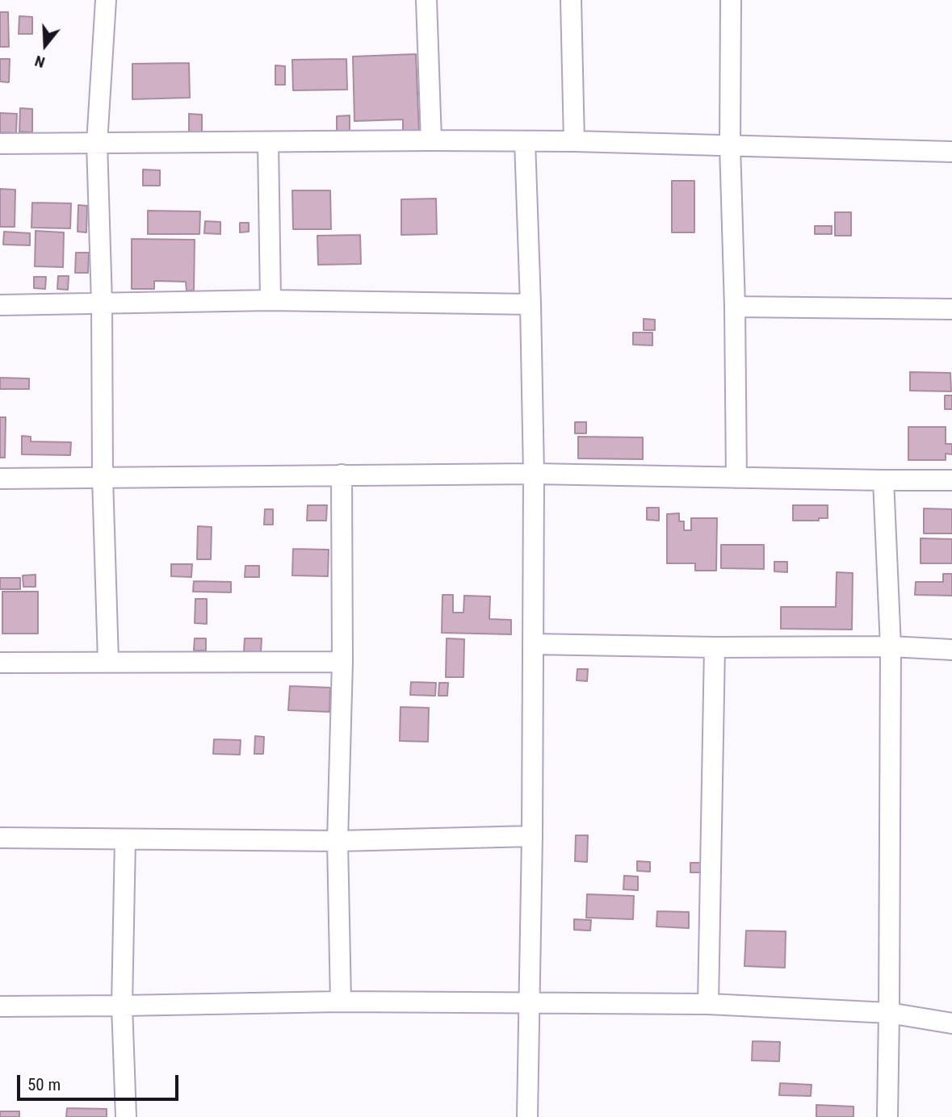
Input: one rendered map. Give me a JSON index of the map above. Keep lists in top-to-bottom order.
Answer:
{
  "scale_bar": "50 m",
  "north": "bottom"
}
